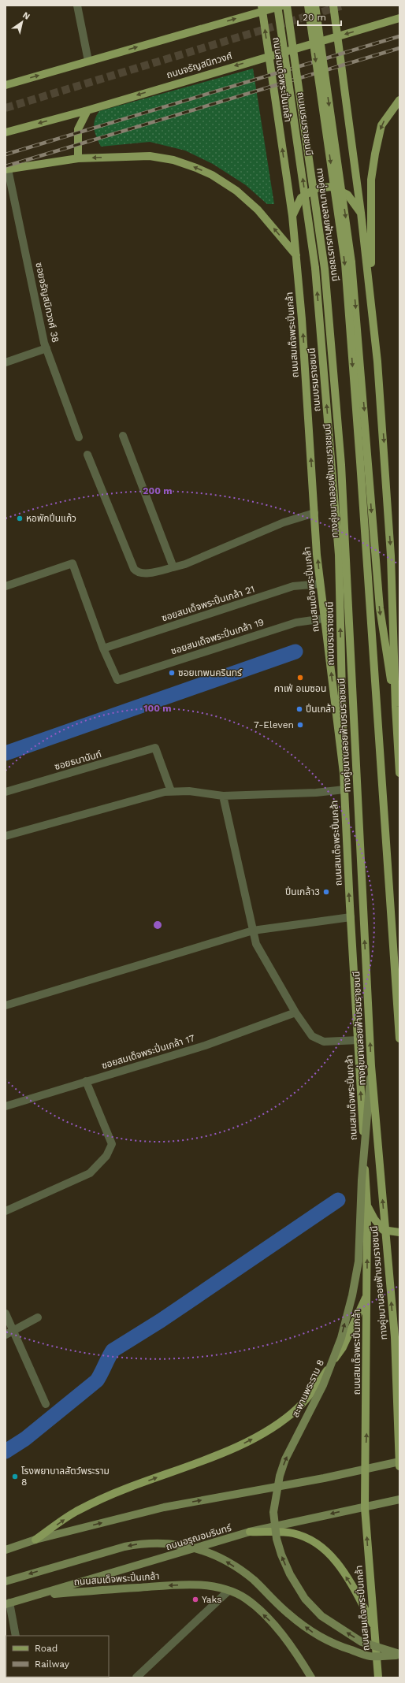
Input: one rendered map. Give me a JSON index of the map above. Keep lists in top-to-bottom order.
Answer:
{
  "streets": {
    "main road": [
      "ถนนจรัญสนิทวงศ์",
      "ถนนสมเด็จพระปิ่นเกล้า",
      "ถนนบรมราชชนนี",
      "ทางคู่ขนานลอยฟ้าบรมราชชนนี",
      "สะพานพระราม 8",
      "ถนนอรุณอมรินทร์"
    ],
    "street": [
      "ซอยจรัญสนิทวงศ์ 38",
      "ซอยสมเด็จพระปิ่นเกล้า 21",
      "ซอยสมเด็จพระปิ่นเกล้า 19",
      "ซอยธนานันท์",
      "ซอยสมเด็จพระปิ่นเกล้า 17"
    ]
  },
  "crossings": [
    ["ถนนจรัญสนิทวงศ์", "ถนนสมเด็จพระปิ่นเกล้า"],
    ["ถนนสมเด็จพระปิ่นเกล้า", "ถนนบรมราชชนนี"],
    ["ถนนสมเด็จพระปิ่นเกล้า", "ซอยสมเด็จพระปิ่นเกล้า 21"],
    ["ถนนสมเด็จพระปิ่นเกล้า", "ซอยสมเด็จพระปิ่นเกล้า 19"],
    ["ถนนสมเด็จพระปิ่นเกล้า", "ถนนอรุณอมรินทร์"],
    ["ทางคู่ขนานลอยฟ้าบรมราชชนนี", "สะพานพระราม 8"],
    ["ซอยสมเด็จพระปิ่นเกล้า 21", "ซอยสมเด็จพระปิ่นเกล้า 19"]
  ],
  "one_way": ["สะพานพระราม 8"],
  "places": [
    "หอพักปิ่นแก้ว",
    "ซอยเทพนครินทร์",
    "คาเฟ่ อเมซอน",
    "ปิ่นเกล้า",
    "7-Eleven",
    "ปิ่นเกล้า3",
    "โรงพยาบาลสัตว์พระราม 8",
    "Yaks"
  ],
  "legend": ["Road", "Railway"],
  "scale_bar": "20 m",
  "north": "top right",
  "rings": ["200 m", "100 m"]
}
